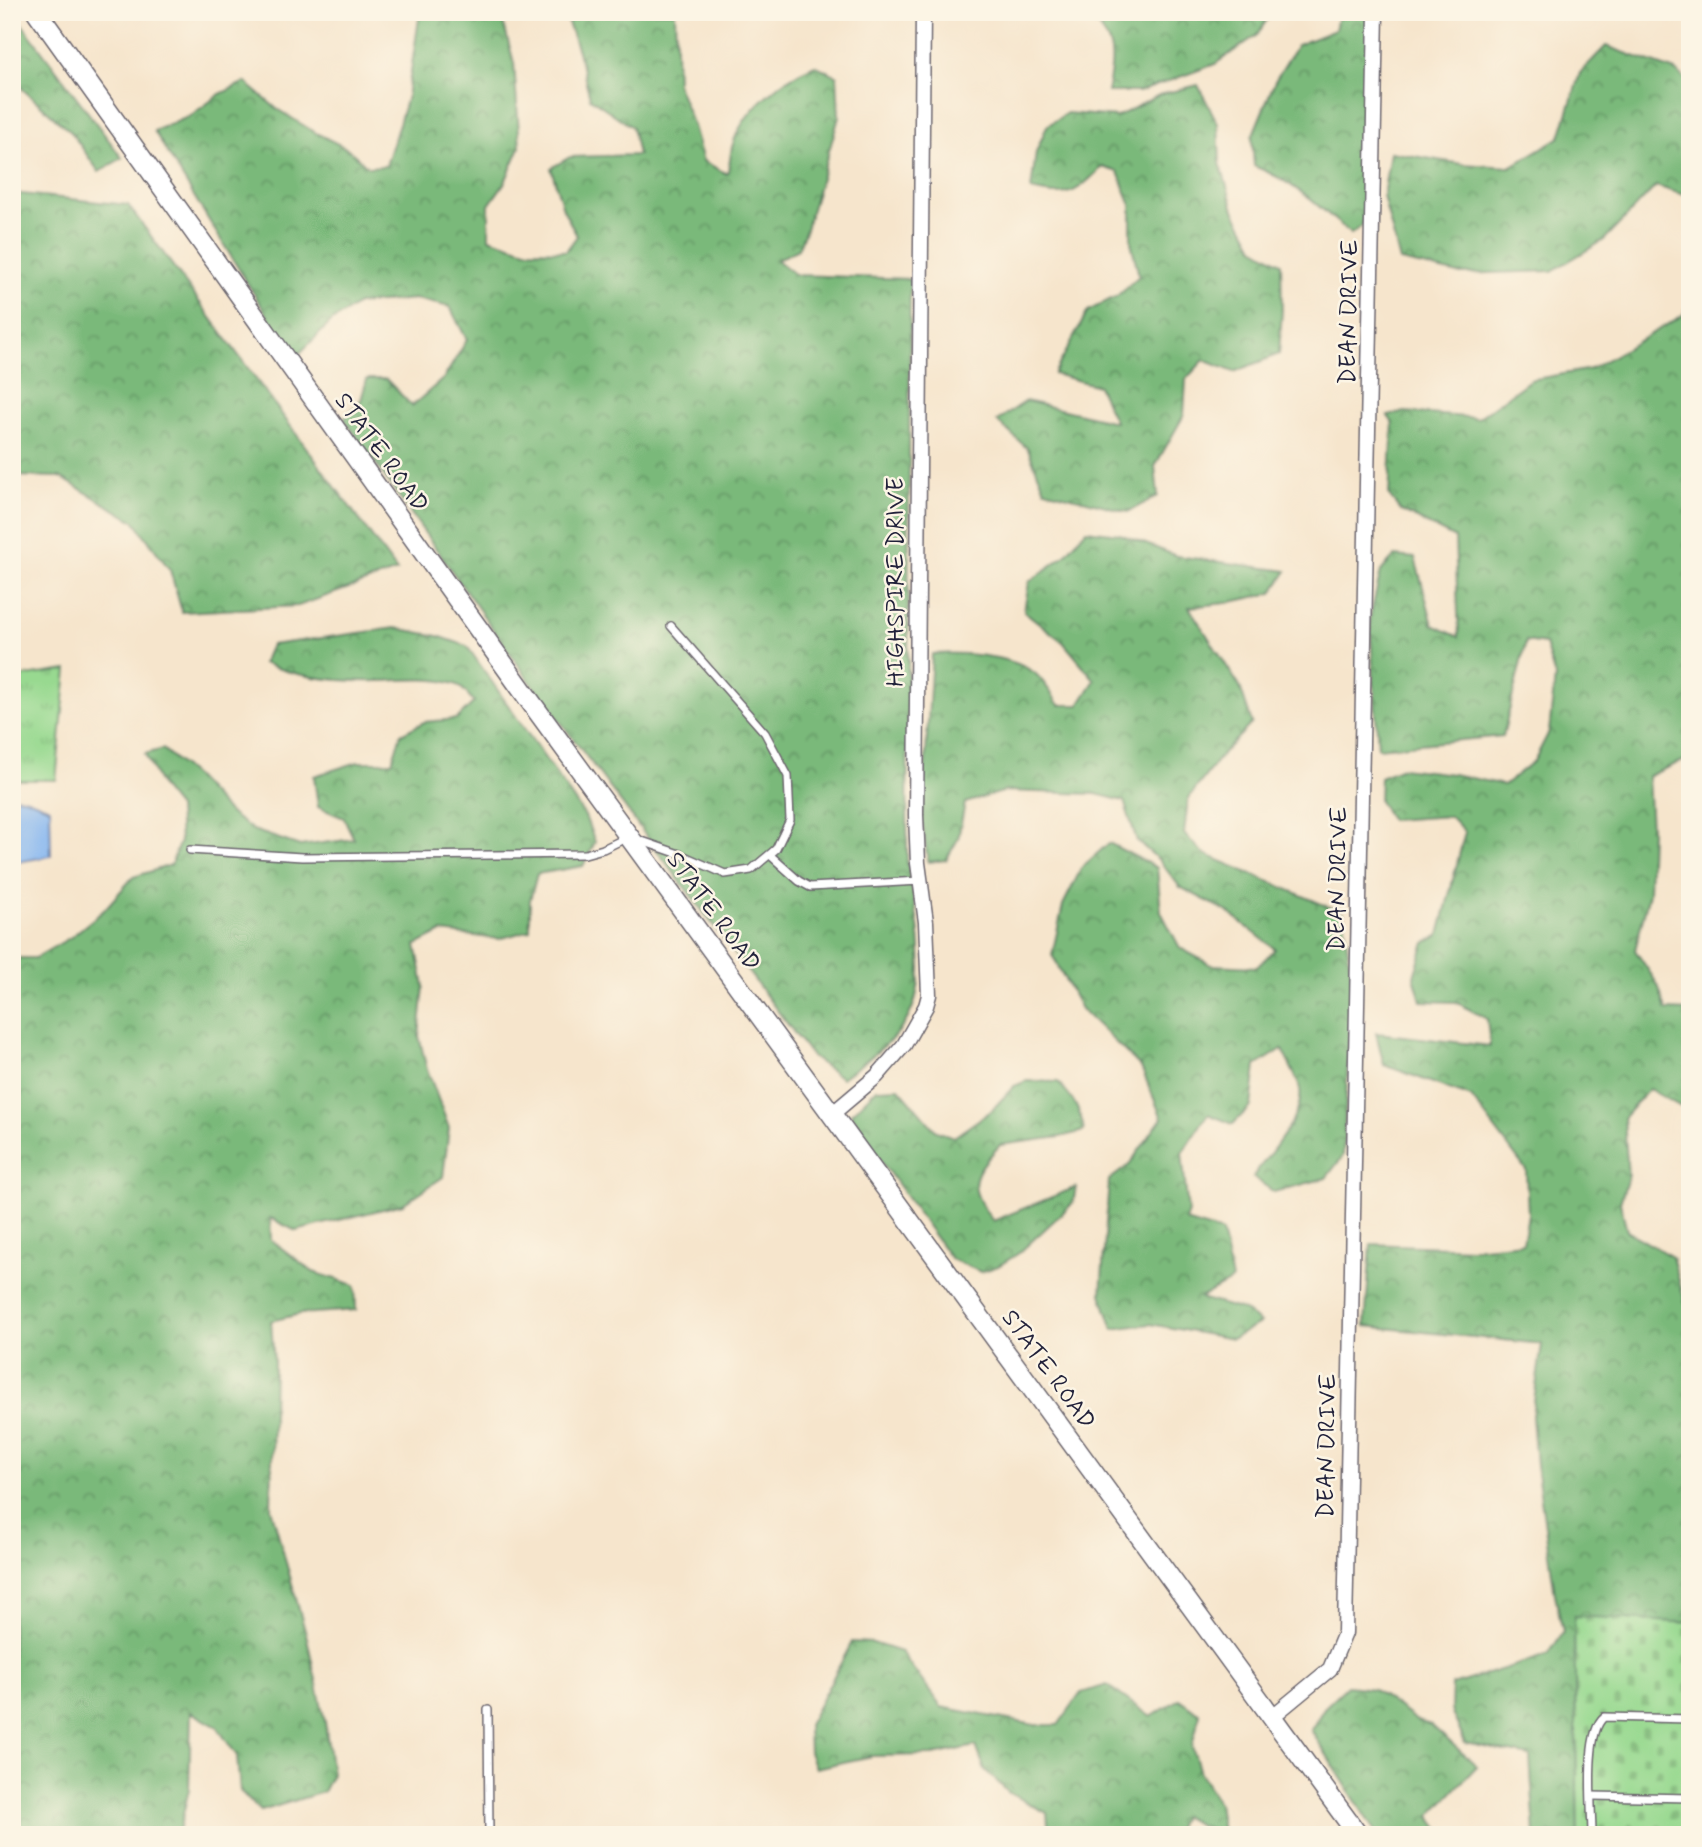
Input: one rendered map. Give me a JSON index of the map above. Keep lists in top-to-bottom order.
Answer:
{
  "streets": {
    "street": ["DEAN DRIVE", "STATE ROAD", "HIGHSPIRE DRIVE"]
  },
  "crossings": [
    ["DEAN DRIVE", "STATE ROAD"],
    ["STATE ROAD", "HIGHSPIRE DRIVE"]
  ]
}
